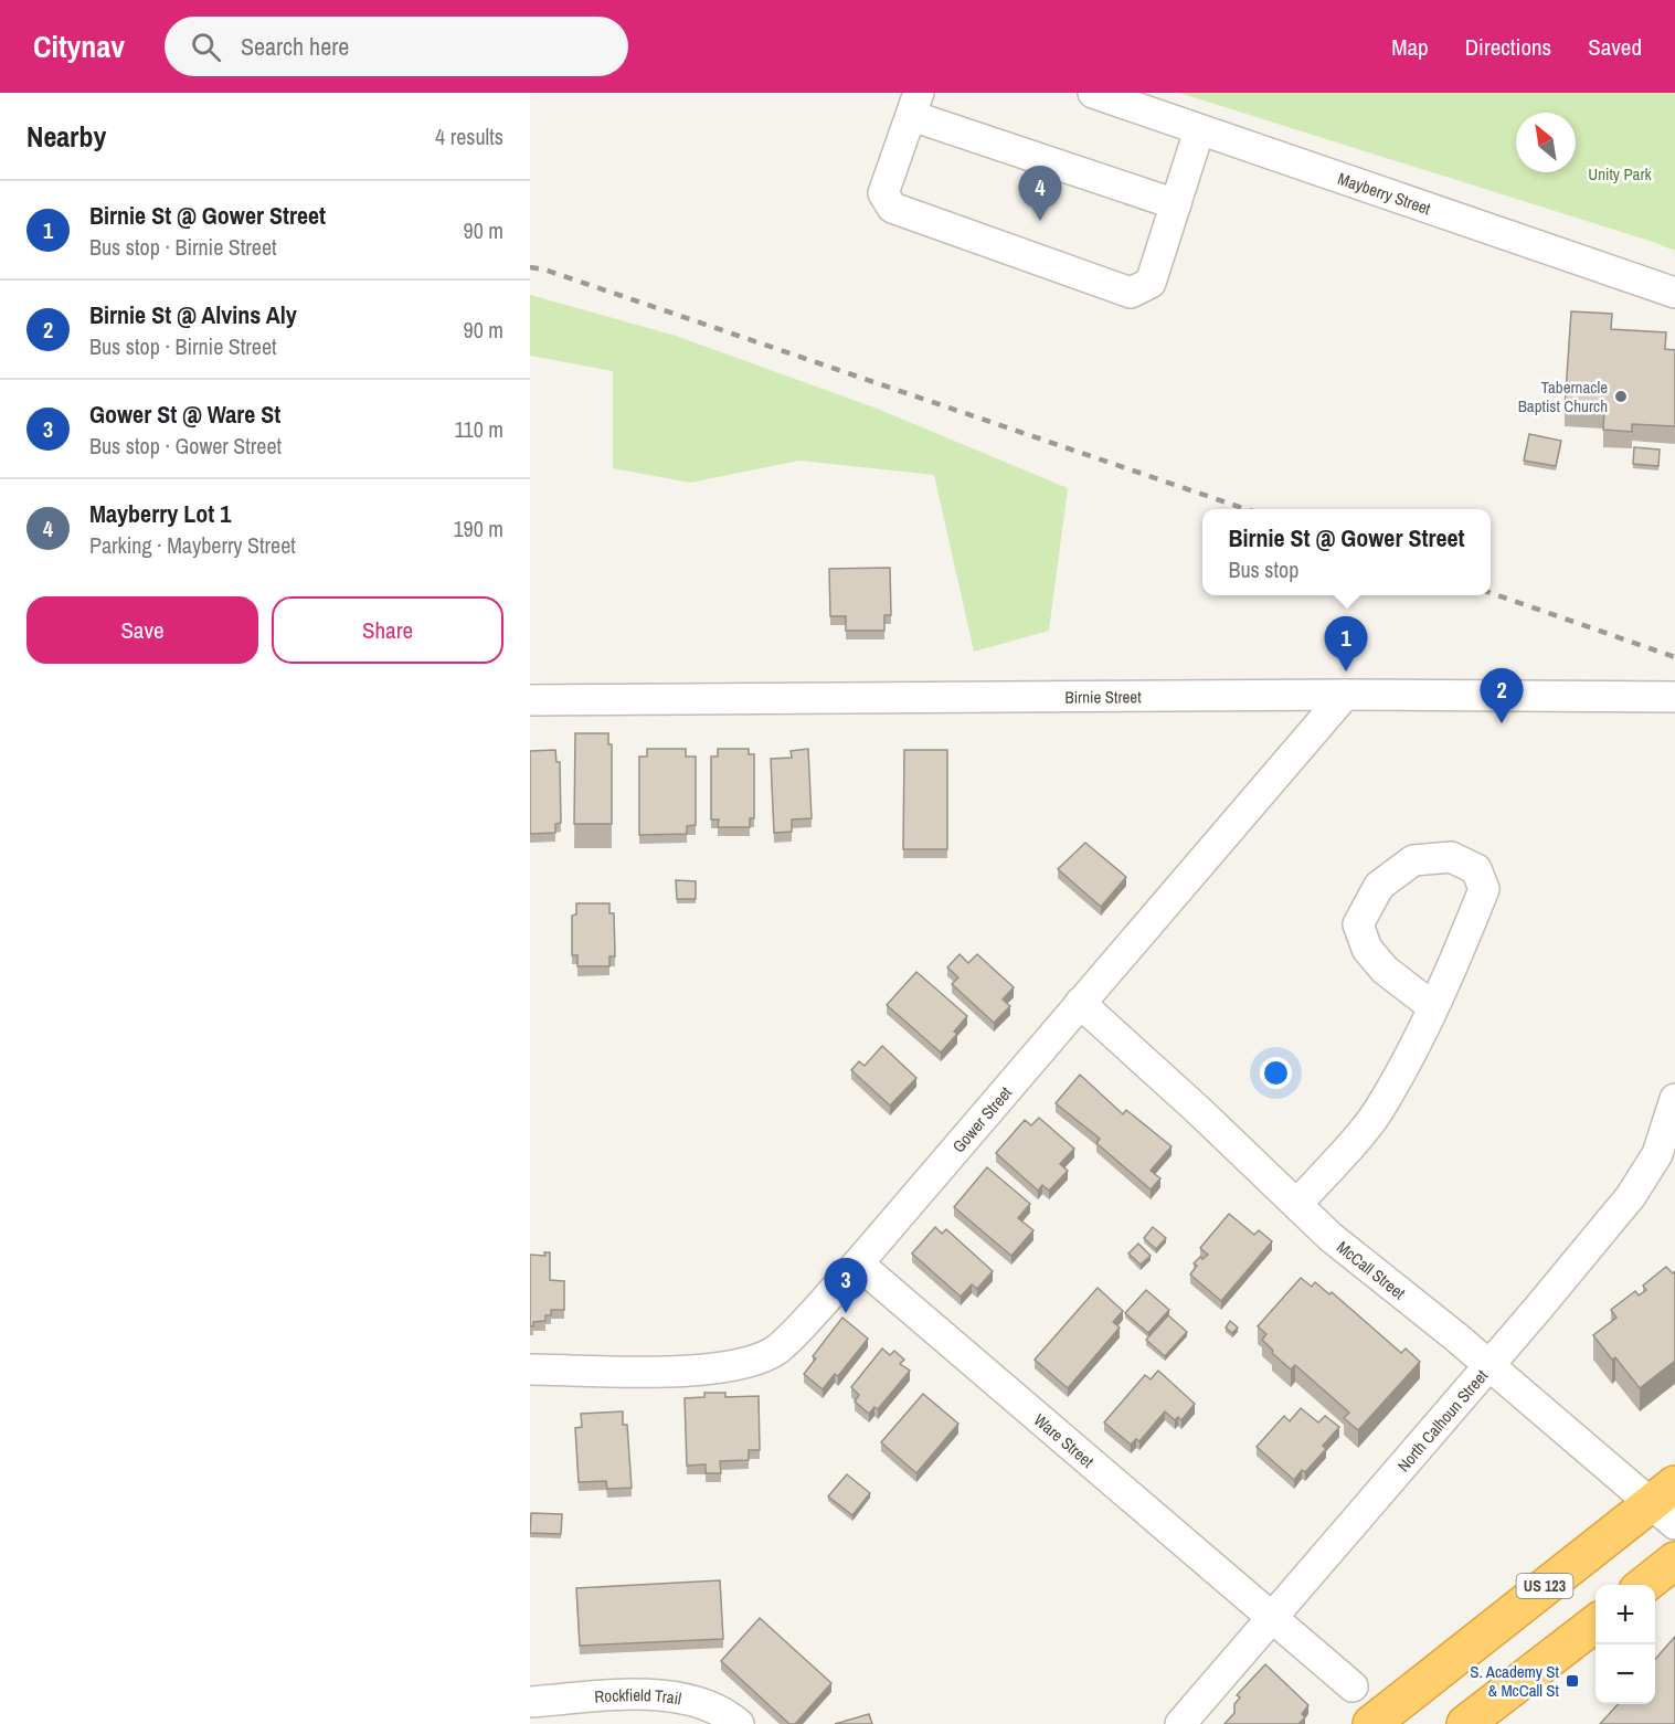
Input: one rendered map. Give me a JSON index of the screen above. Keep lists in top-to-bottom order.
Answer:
{
  "streets": {
    "highway": ["US 123"],
    "street": [
      "Mayberry Street",
      "Birnie Street",
      "Gower Street",
      "McCall Street",
      "North Calhoun Street",
      "Ware Street",
      "Rockfield Trail"
    ]
  },
  "crossings": [
    ["Birnie Street", "Gower Street"],
    ["Gower Street", "McCall Street"],
    ["Gower Street", "Ware Street"],
    ["McCall Street", "North Calhoun Street"],
    ["McCall Street", "US 123"],
    ["North Calhoun Street", "Ware Street"]
  ],
  "parks": ["Unity Park"],
  "places": {
    "other": ["Tabernacle Baptist Church"],
    "transit": ["S. Academy St & McCall St"]
  },
  "north": "top left",
  "page": {
    "header": "Citynav",
    "search": "Search here",
    "nav": ["Map", "Directions", "Saved"],
    "heading": ["Nearby", "4 results"],
    "pins": [
      "4",
      "1",
      "2",
      "3"
    ],
    "list": [
      {
        "mark": "1",
        "name": "Birnie St @ Gower Street",
        "note": "Bus stop · Birnie Street",
        "value": "90 m"
      },
      {
        "mark": "2",
        "name": "Birnie St @ Alvins Aly",
        "note": "Bus stop · Birnie Street",
        "value": "90 m"
      },
      {
        "mark": "3",
        "name": "Gower St @ Ware St",
        "note": "Bus stop · Gower Street",
        "value": "110 m"
      },
      {
        "mark": "4",
        "name": "Mayberry Lot 1",
        "note": "Parking · Mayberry Street",
        "value": "190 m"
      }
    ],
    "popup": ["Birnie St @ Gower Street", "Bus stop"],
    "buttons": ["Save", "Share"],
    "map_buttons": ["+", "−"]
  }
}
